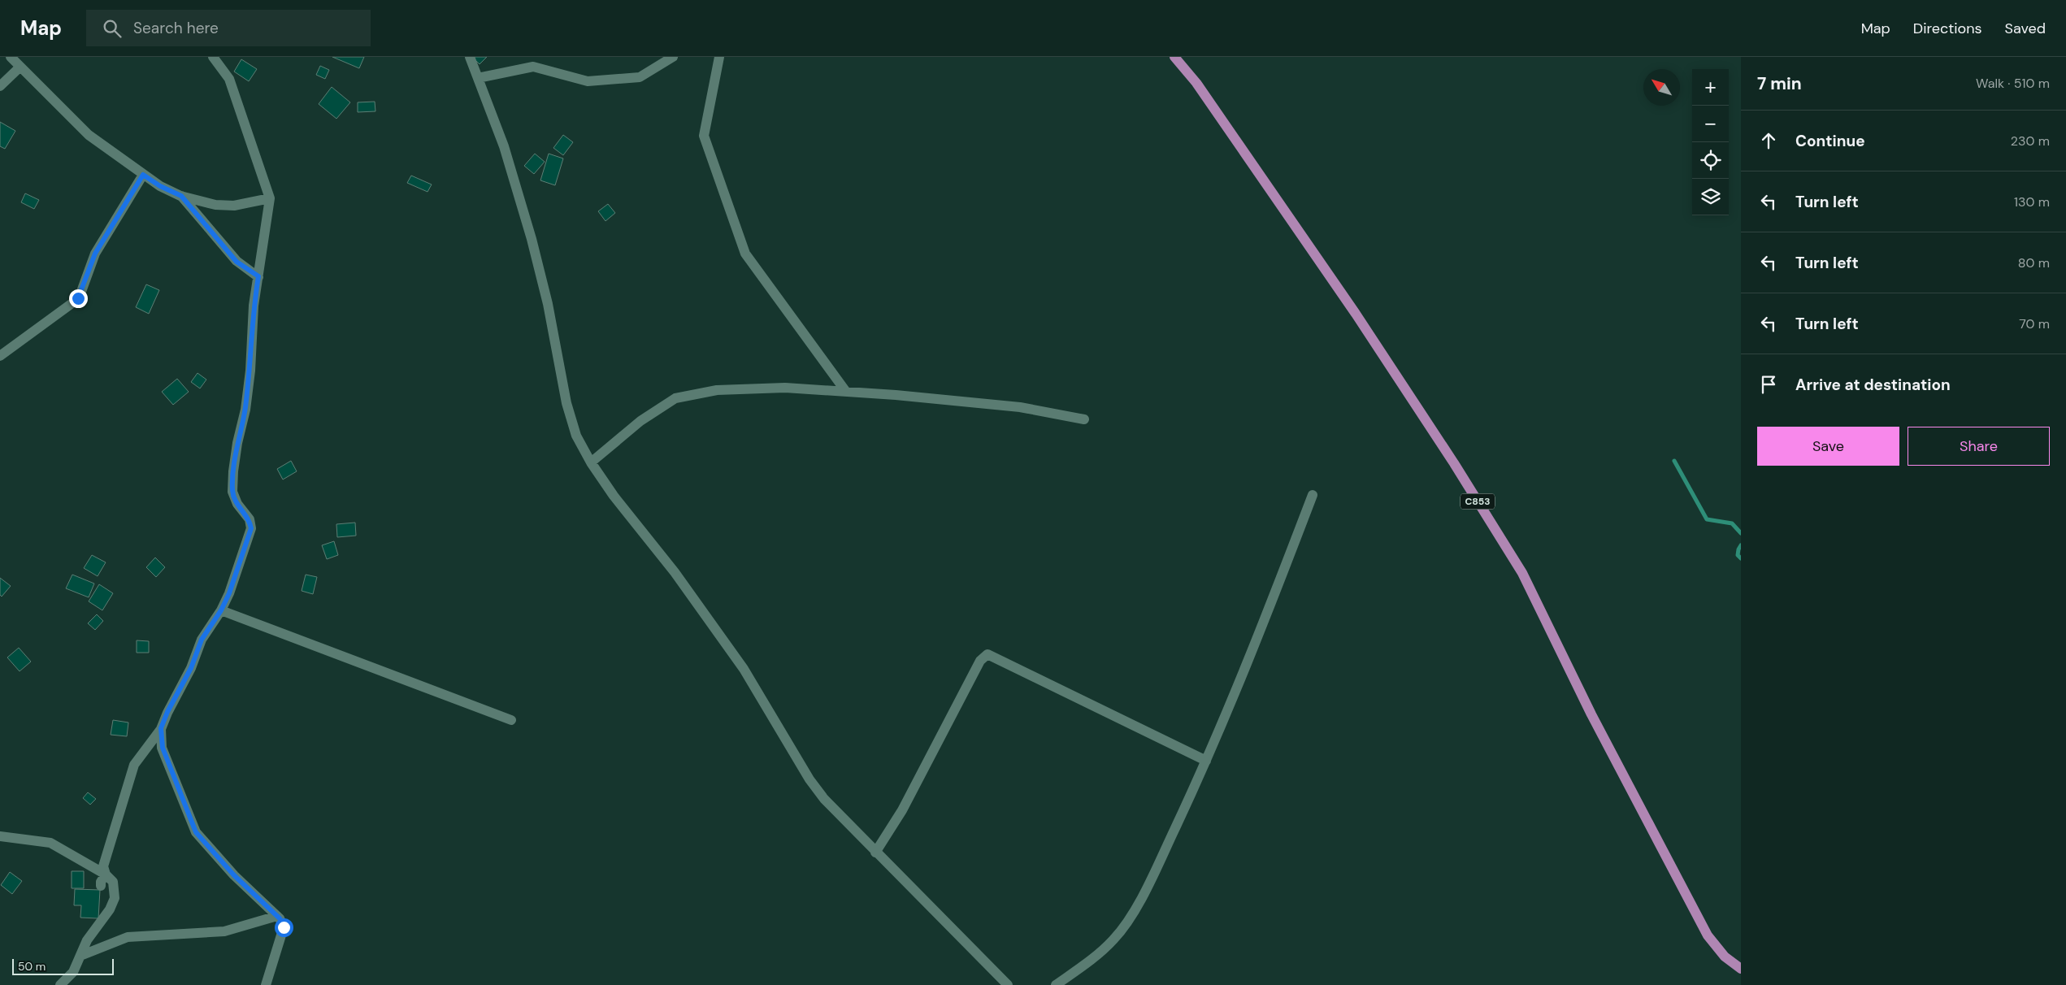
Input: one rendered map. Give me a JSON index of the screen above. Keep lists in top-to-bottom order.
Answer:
{
  "streets": {
    "main road": ["C853"]
  },
  "scale_bar": "50 m",
  "north": "top left",
  "page": {
    "header": "Map",
    "search": "Search here",
    "nav": ["Map", "Directions", "Saved"],
    "heading": ["7 min", "Walk · 510 m"],
    "map_buttons": ["+", "−"],
    "list": [
      ["Continue", "230 m"],
      ["Turn left", "130 m"],
      ["Turn left", "80 m"],
      ["Turn left", "70 m"],
      "Arrive at destination"
    ],
    "buttons": ["Save", "Share"],
    "scale": "50 m"
  }
}
